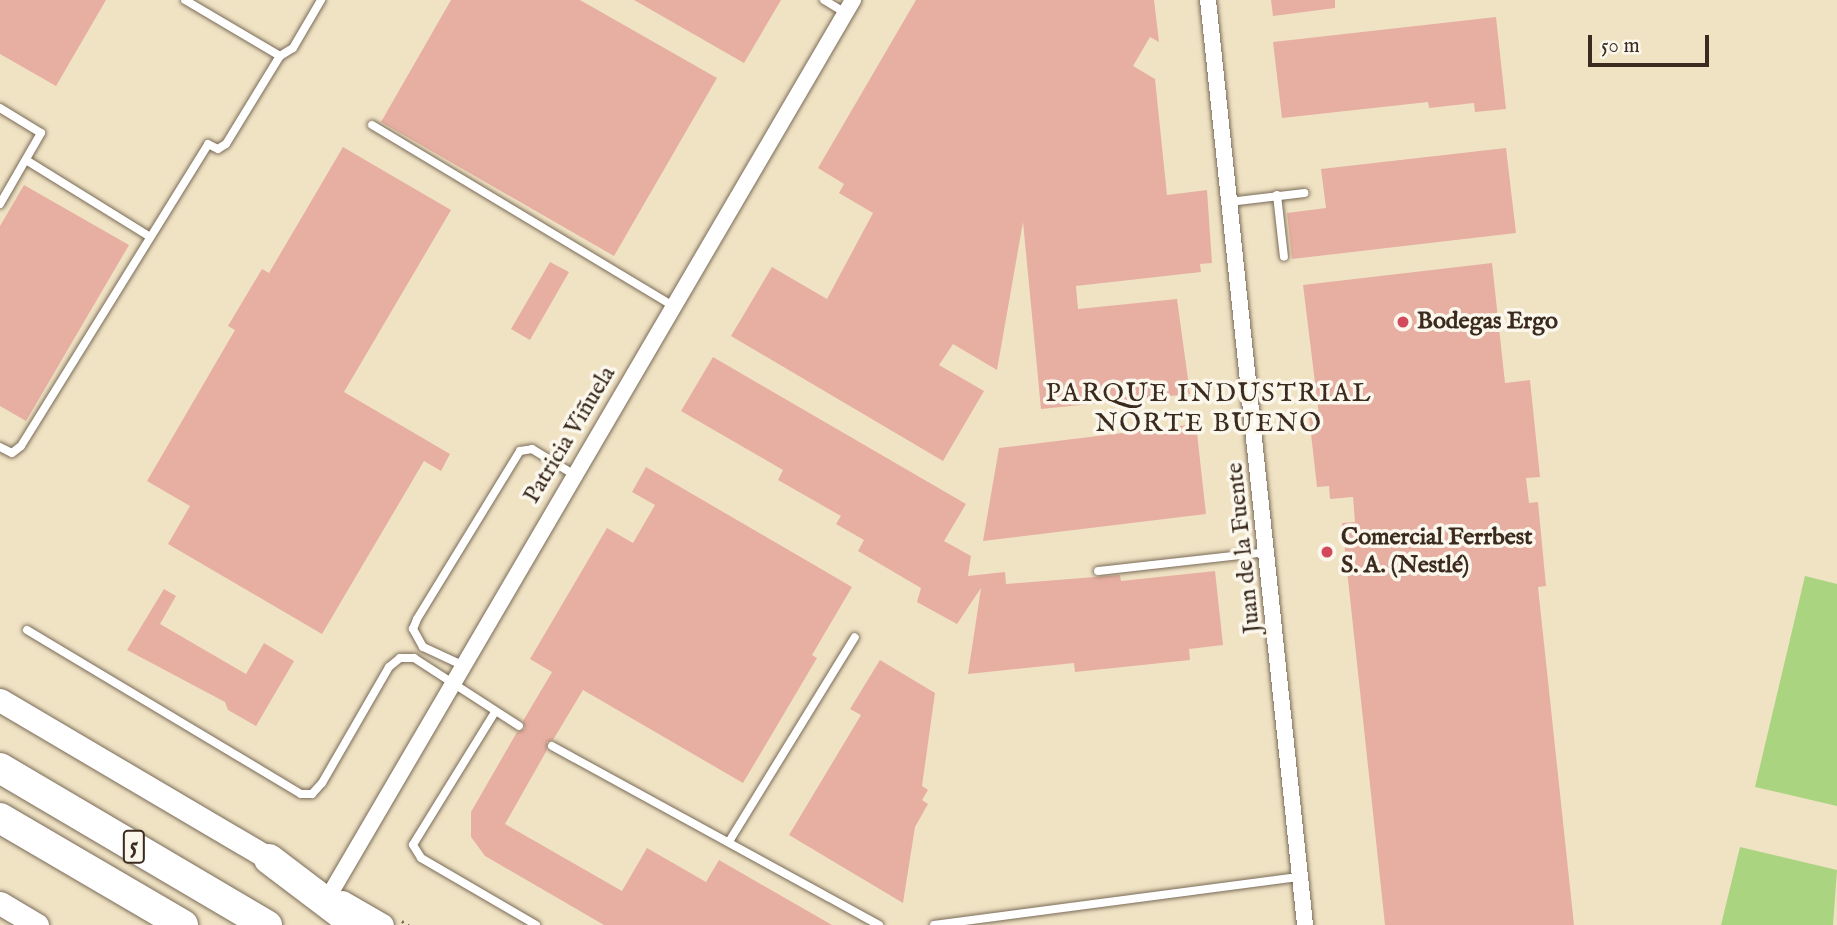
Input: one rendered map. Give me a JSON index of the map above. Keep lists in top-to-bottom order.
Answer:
{
  "streets": {
    "highway": ["5"],
    "street": ["Patricia Viñuela", "Juan de la Fuente"]
  },
  "districts": ["PARQUE INDUSTRIAL NORTE BUENO"],
  "places": ["Bodegas Ergo", "Comercial Ferrbest S. A. (Nestlé)"],
  "scale_bar": "50 m"
}
